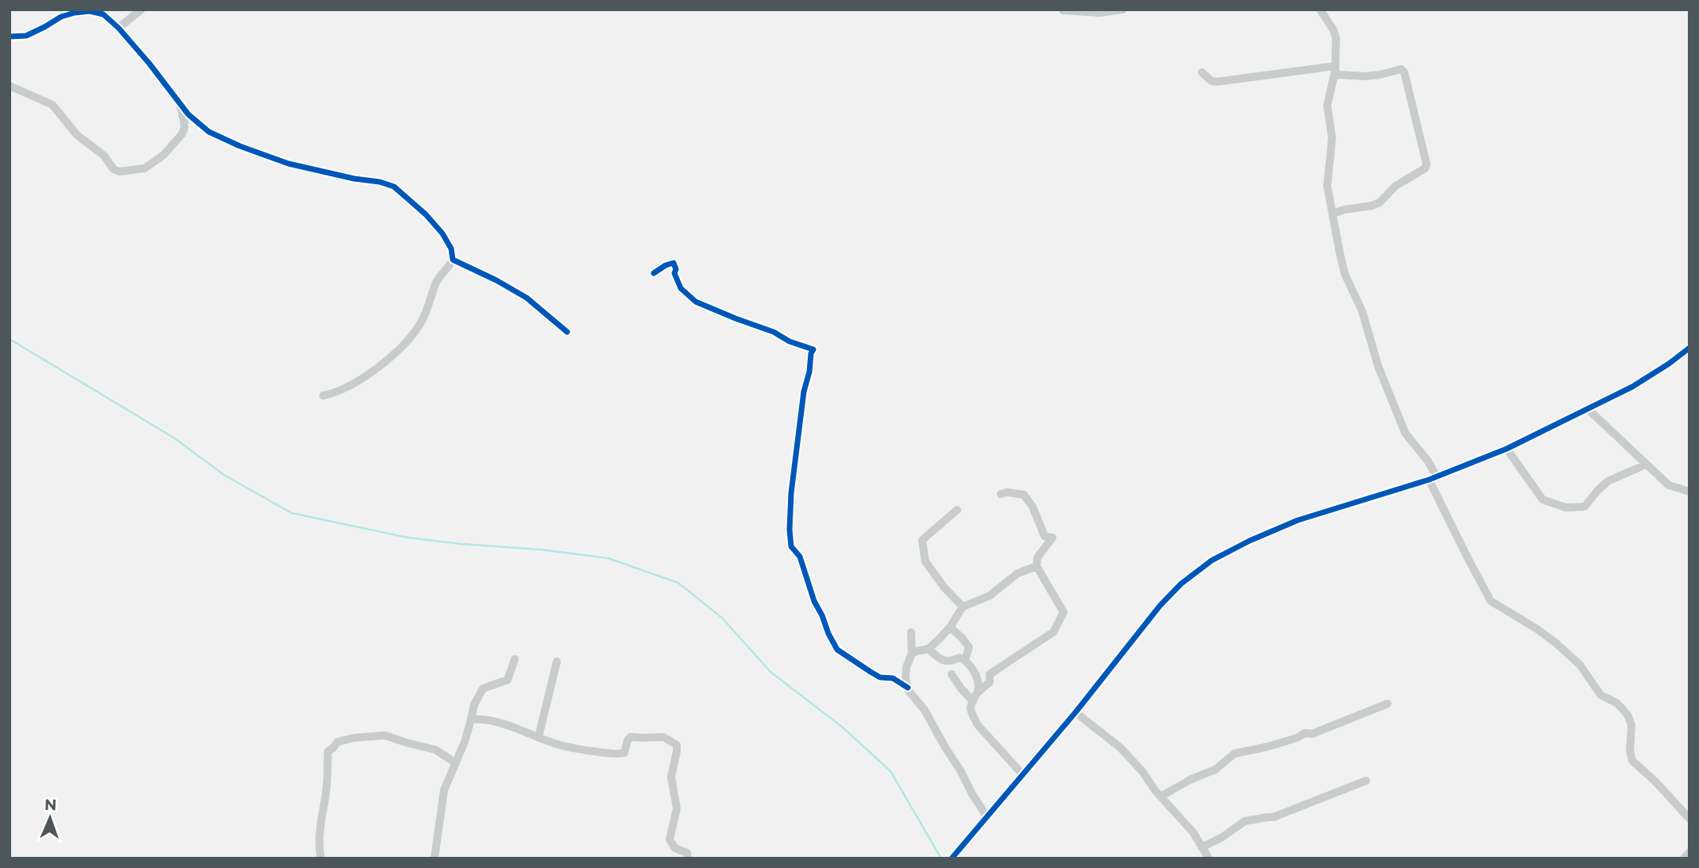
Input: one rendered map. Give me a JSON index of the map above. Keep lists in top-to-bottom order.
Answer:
{
  "north": "top"
}
